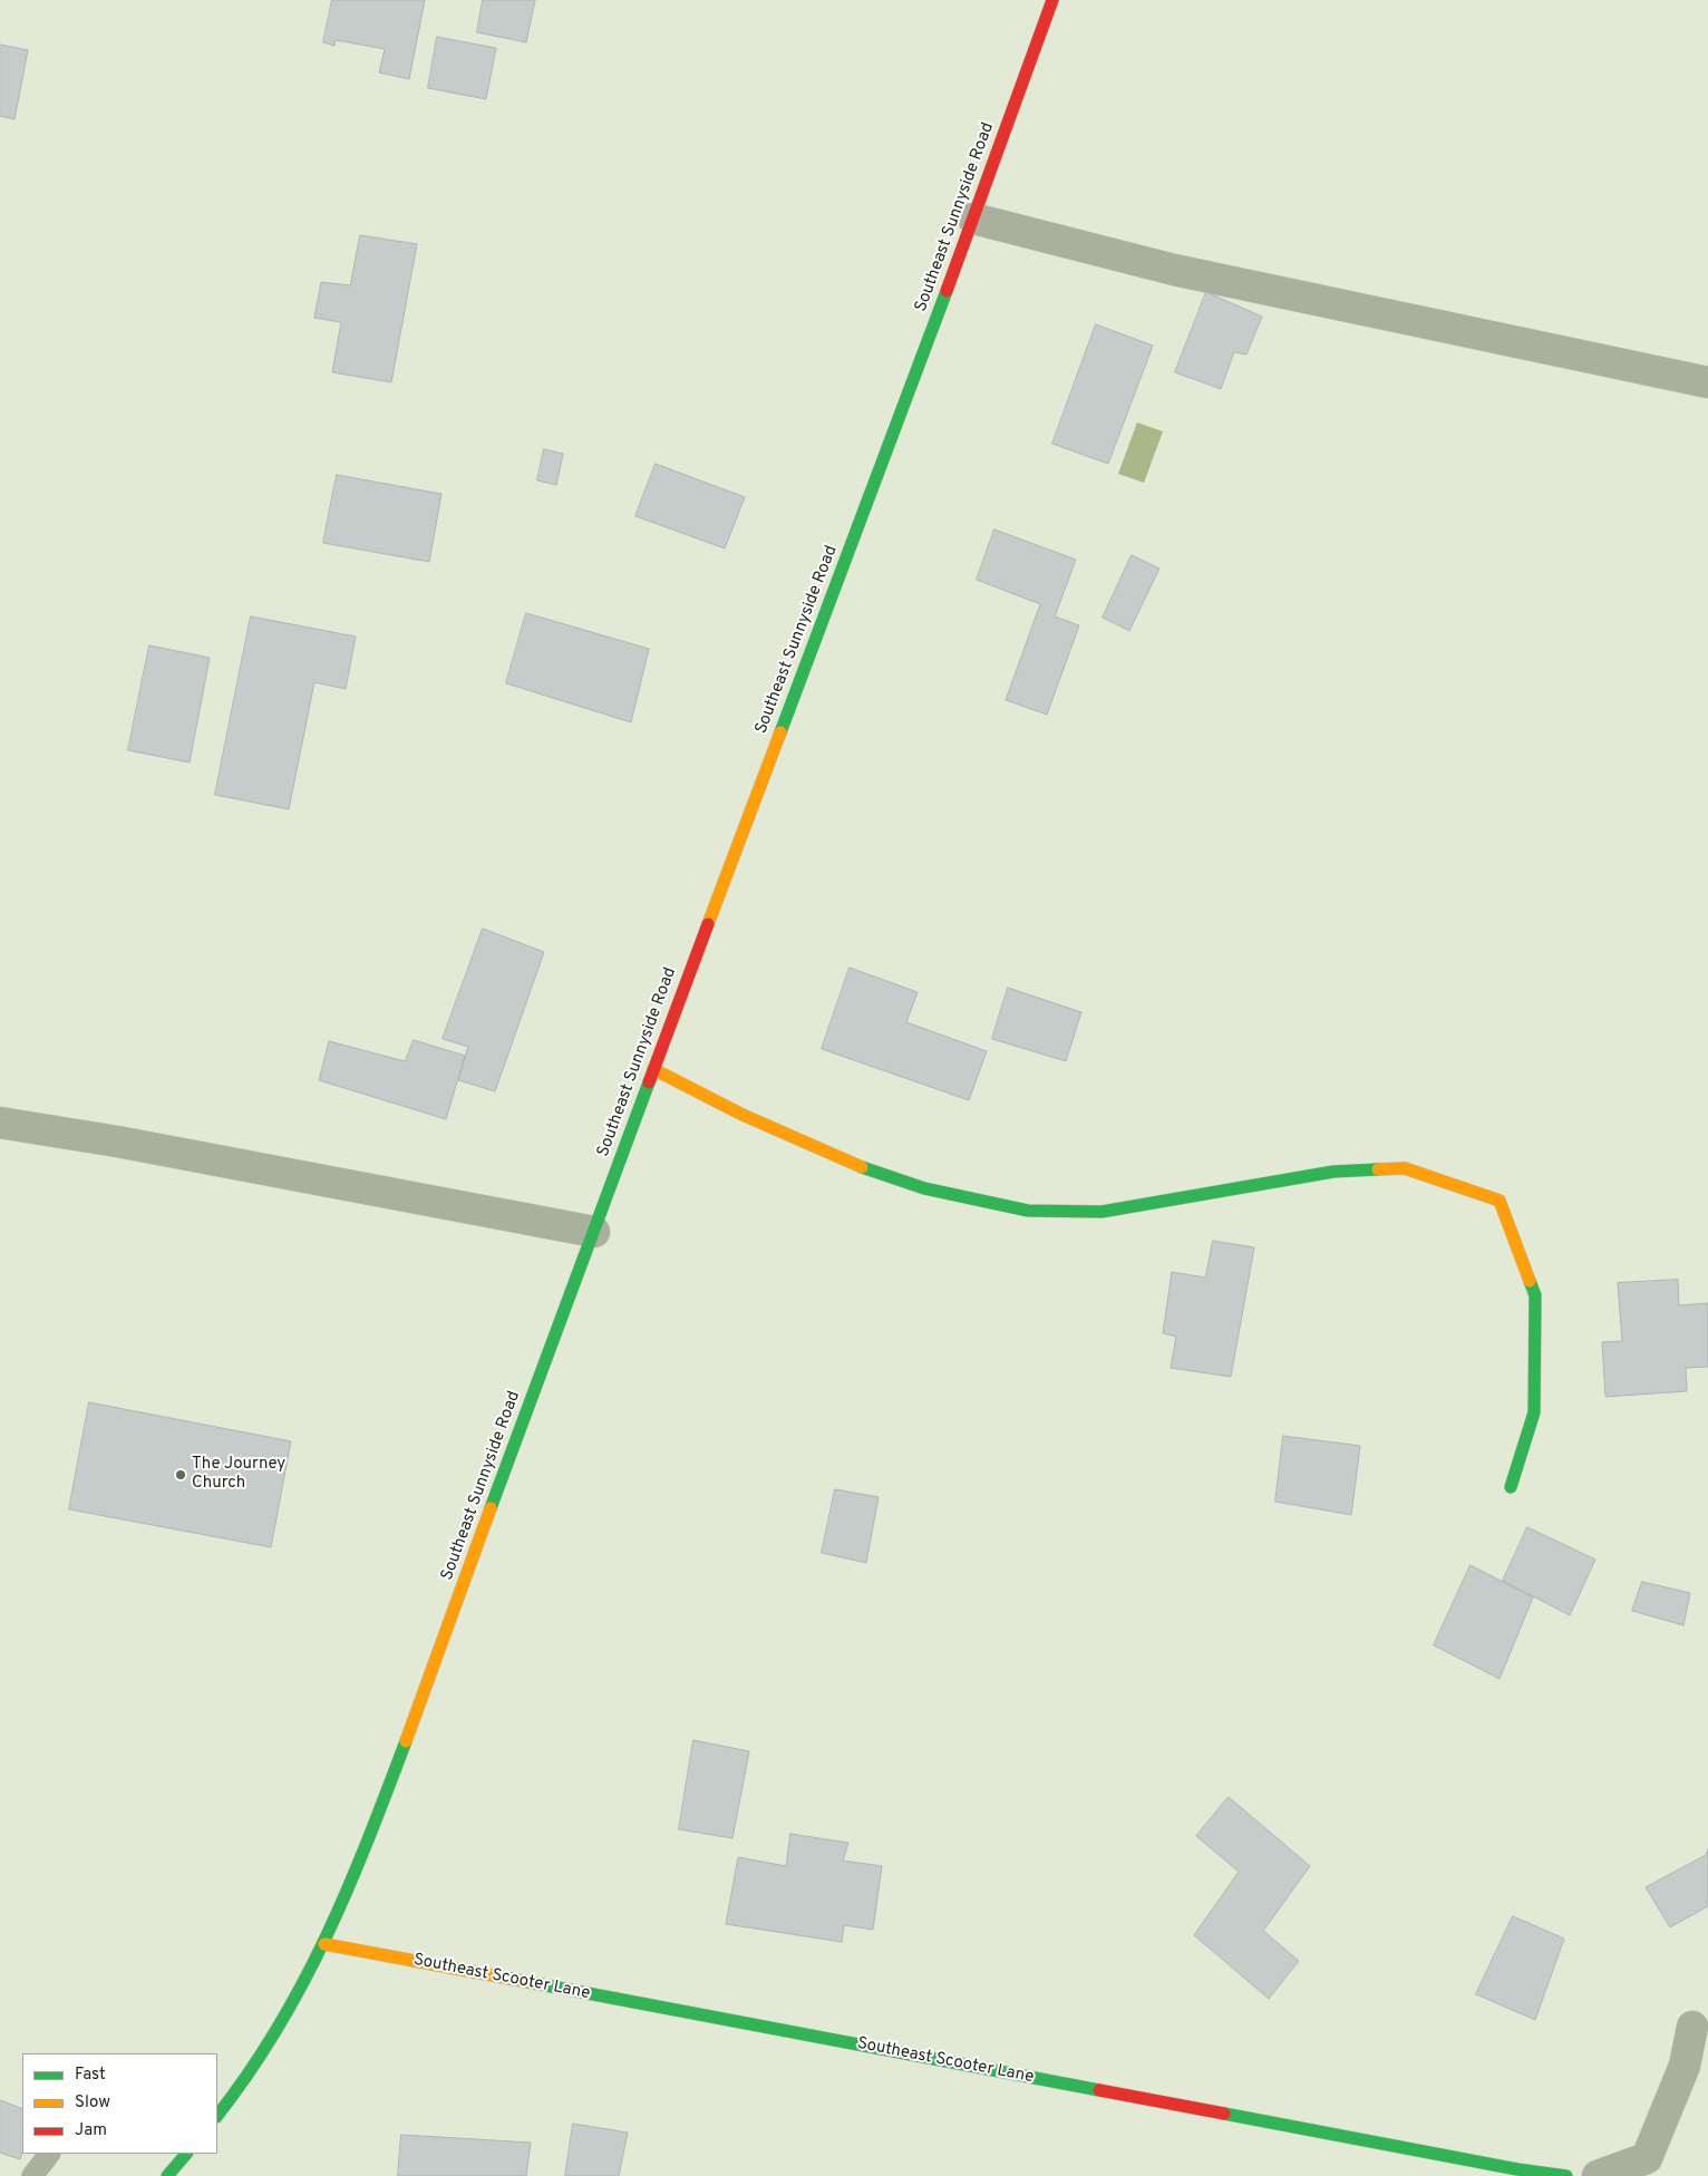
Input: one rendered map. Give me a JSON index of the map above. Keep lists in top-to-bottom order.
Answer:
{
  "streets": {
    "street": ["Southeast Sunnyside Road", "Southeast Scooter Lane"]
  },
  "crossings": [
    ["Southeast Sunnyside Road", "Southeast Scooter Lane"]
  ],
  "places": ["The Journey Church"],
  "legend": ["Fast", "Slow", "Jam"]
}
